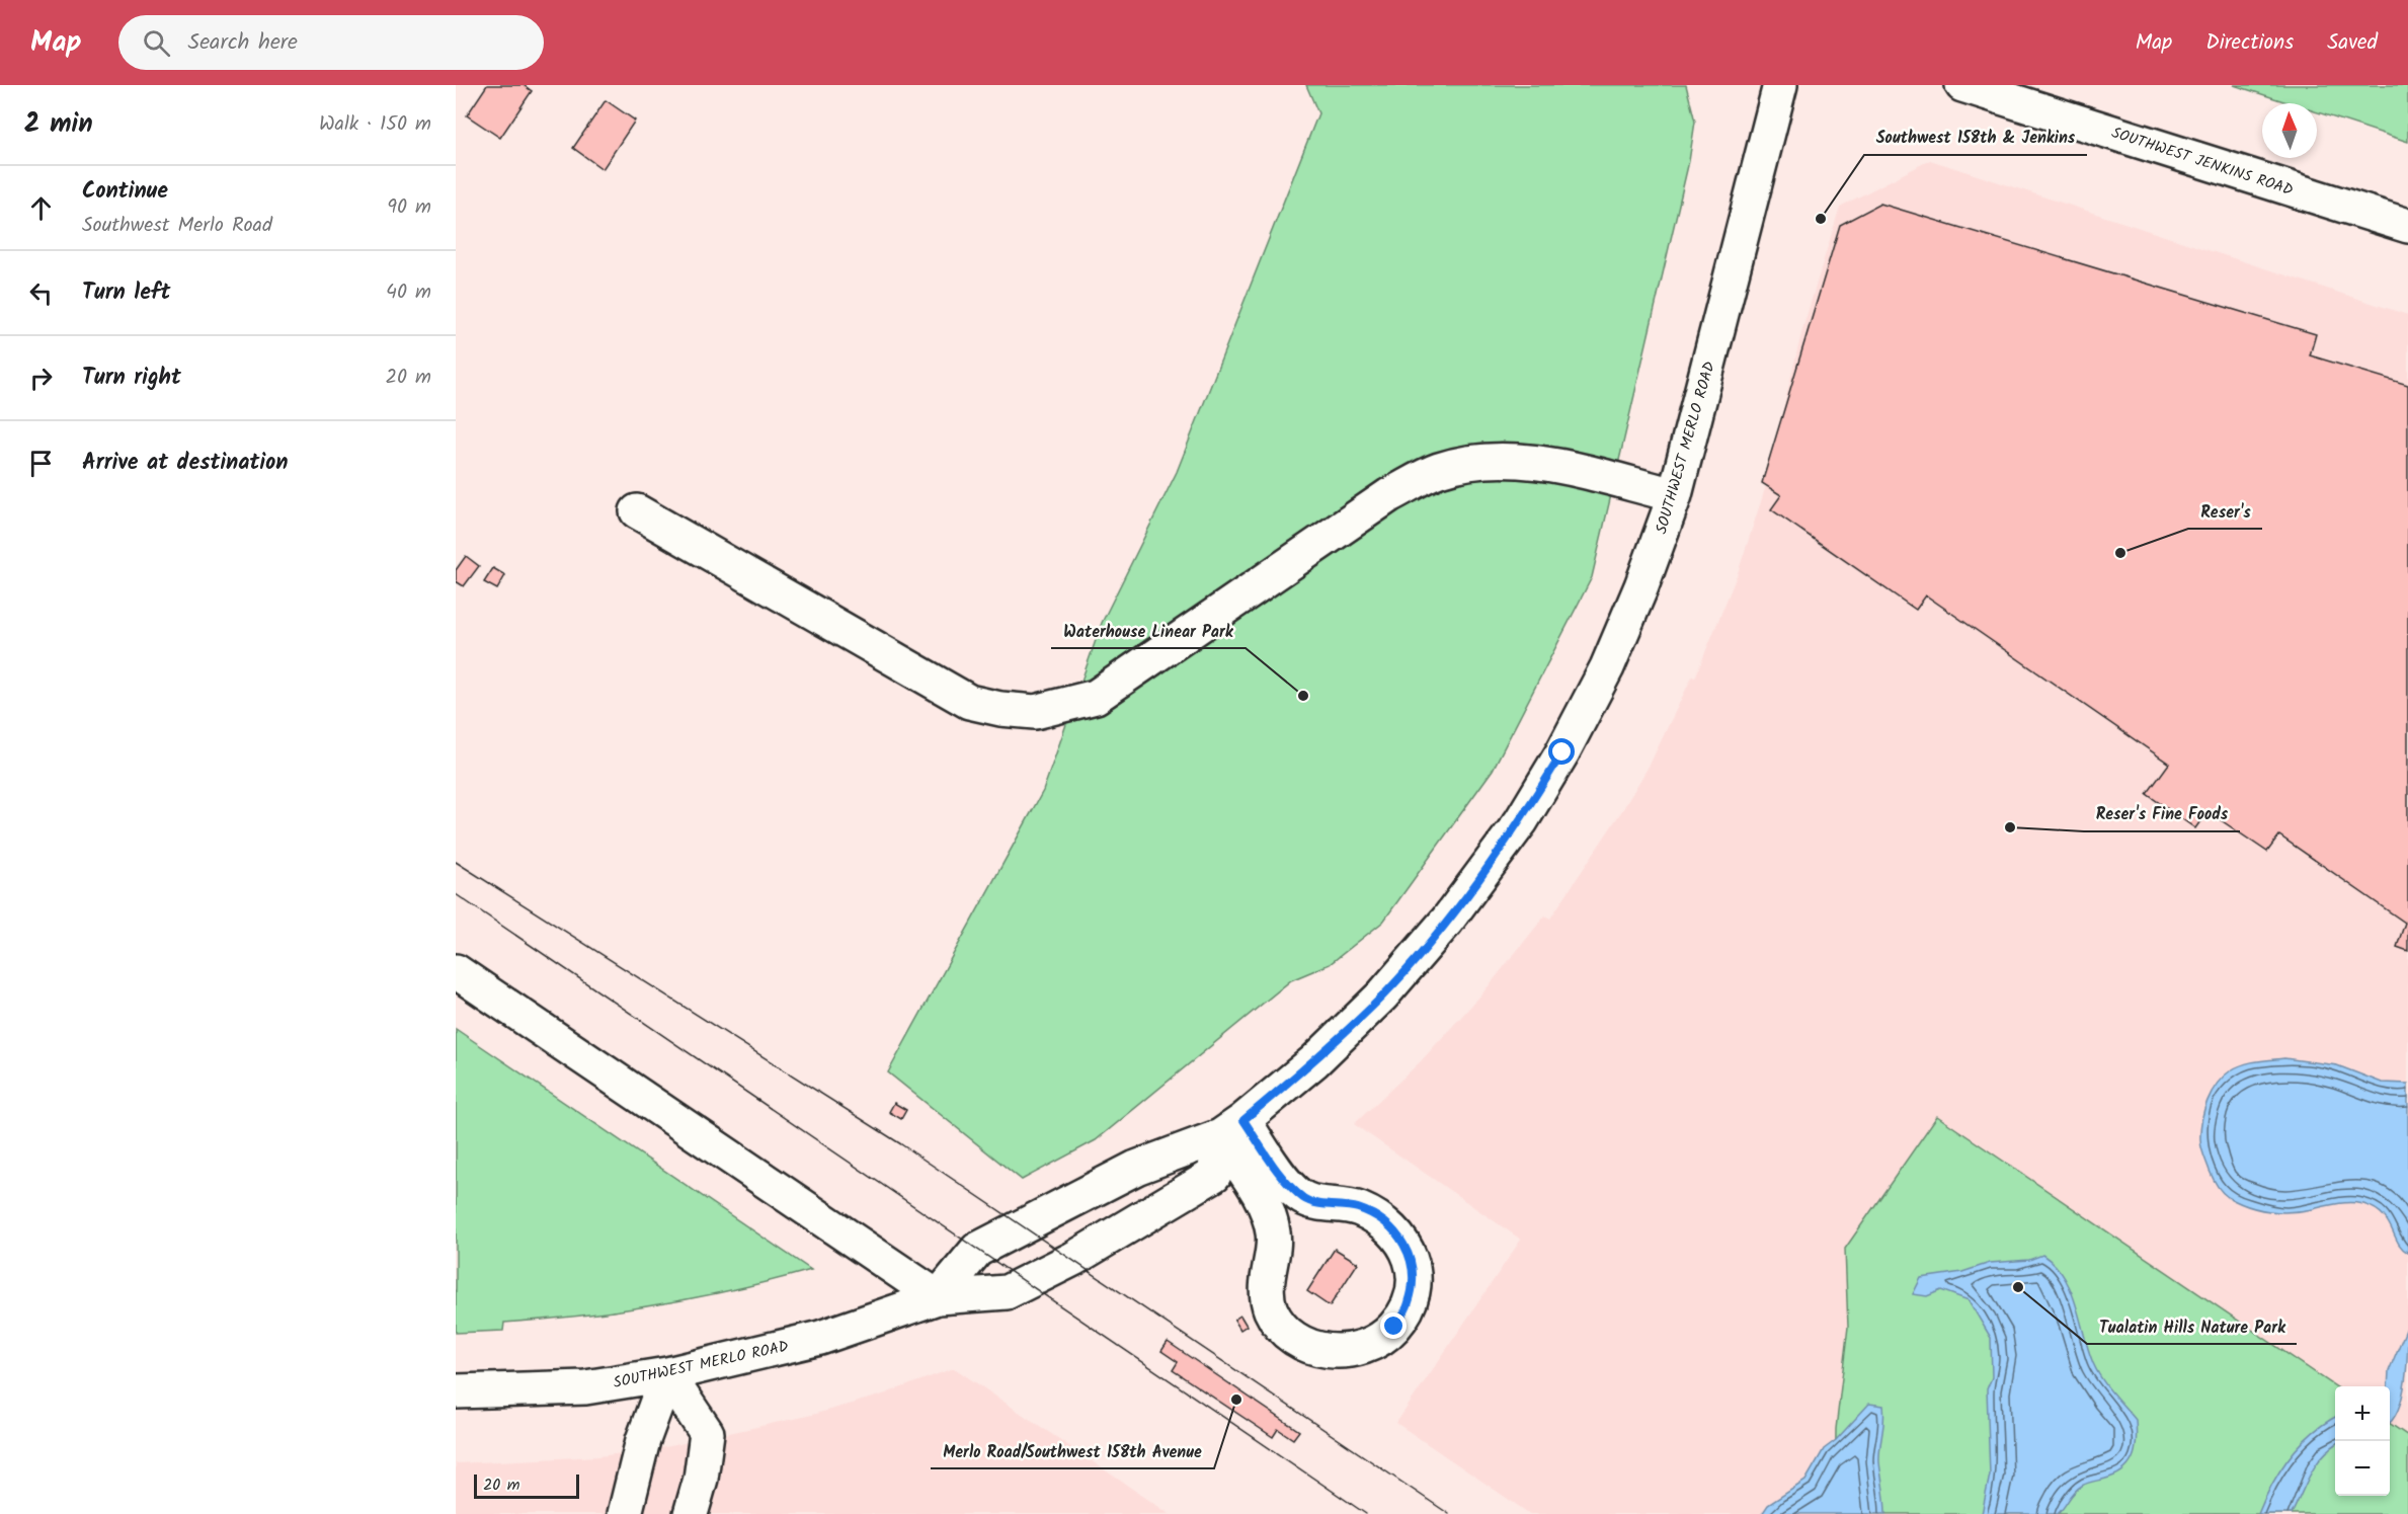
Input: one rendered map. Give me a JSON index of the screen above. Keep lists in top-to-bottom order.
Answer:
{
  "streets": {
    "street": ["SOUTHWEST JENKINS ROAD", "SOUTHWEST MERLO ROAD"]
  },
  "places": [
    "Southwest 158th & Jenkins",
    "Reser's",
    "Waterhouse Linear Park",
    "Reser's Fine Foods",
    "Tualatin Hills Nature Park",
    "Merlo Road/Southwest 158th Avenue"
  ],
  "scale_bar": "20 m",
  "north": "top",
  "page": {
    "header": "Map",
    "search": "Search here",
    "nav": ["Map", "Directions", "Saved"],
    "heading": ["2 min", "Walk · 150 m"],
    "list": [
      ["Continue", "Southwest Merlo Road", "90 m"],
      ["Turn left", "40 m"],
      ["Turn right", "20 m"],
      "Arrive at destination"
    ],
    "map_buttons": ["+", "−"],
    "scale": "20 m"
  }
}
